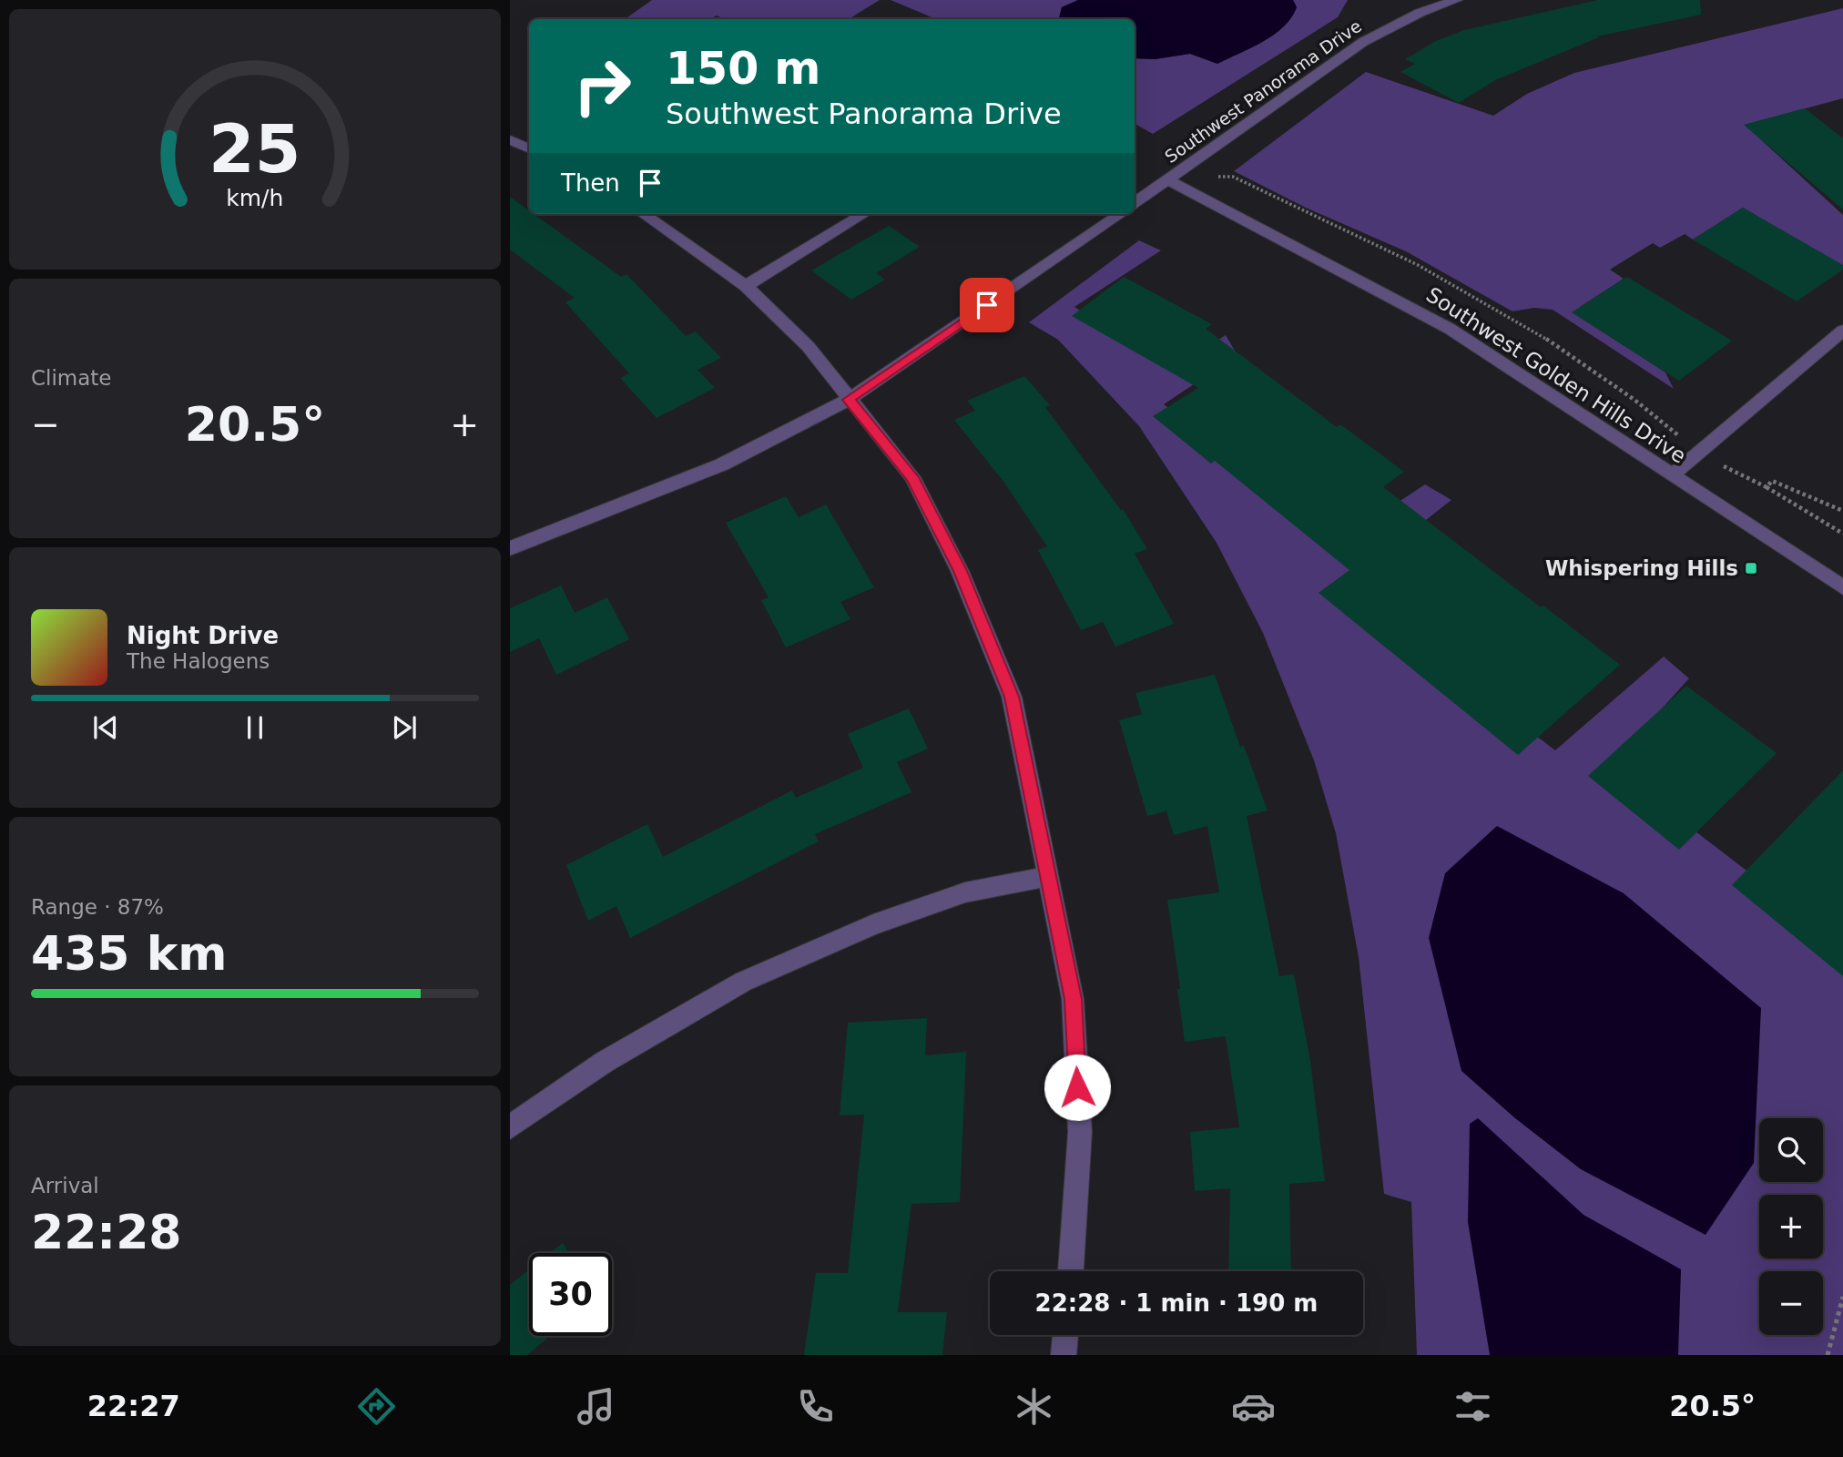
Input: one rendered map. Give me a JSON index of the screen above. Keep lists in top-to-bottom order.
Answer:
{
  "streets": {
    "street": ["Southwest Panorama Drive", "Southwest Golden Hills Drive"]
  },
  "crossings": [
    ["Southwest Panorama Drive", "Southwest Golden Hills Drive"]
  ],
  "places": {
    "transit": ["Whispering Hills"]
  },
  "page": {
    "turn": ["150 m", "Southwest Panorama Drive"],
    "then": "Then",
    "tile": [
      "Climate",
      ["Range · 87%", "435 km"],
      ["Arrival", "22:28"]
    ],
    "heat": ["−", "20.5°", "+"],
    "song": ["Night Drive", "The Halogens"],
    "map_buttons": ["+", "−"],
    "limit": "30",
    "trip": "22:28 · 1 min · 190 m",
    "tabs": ["22:27", "20.5°"],
    "gauge": ["25", "km/h"]
  }
}
